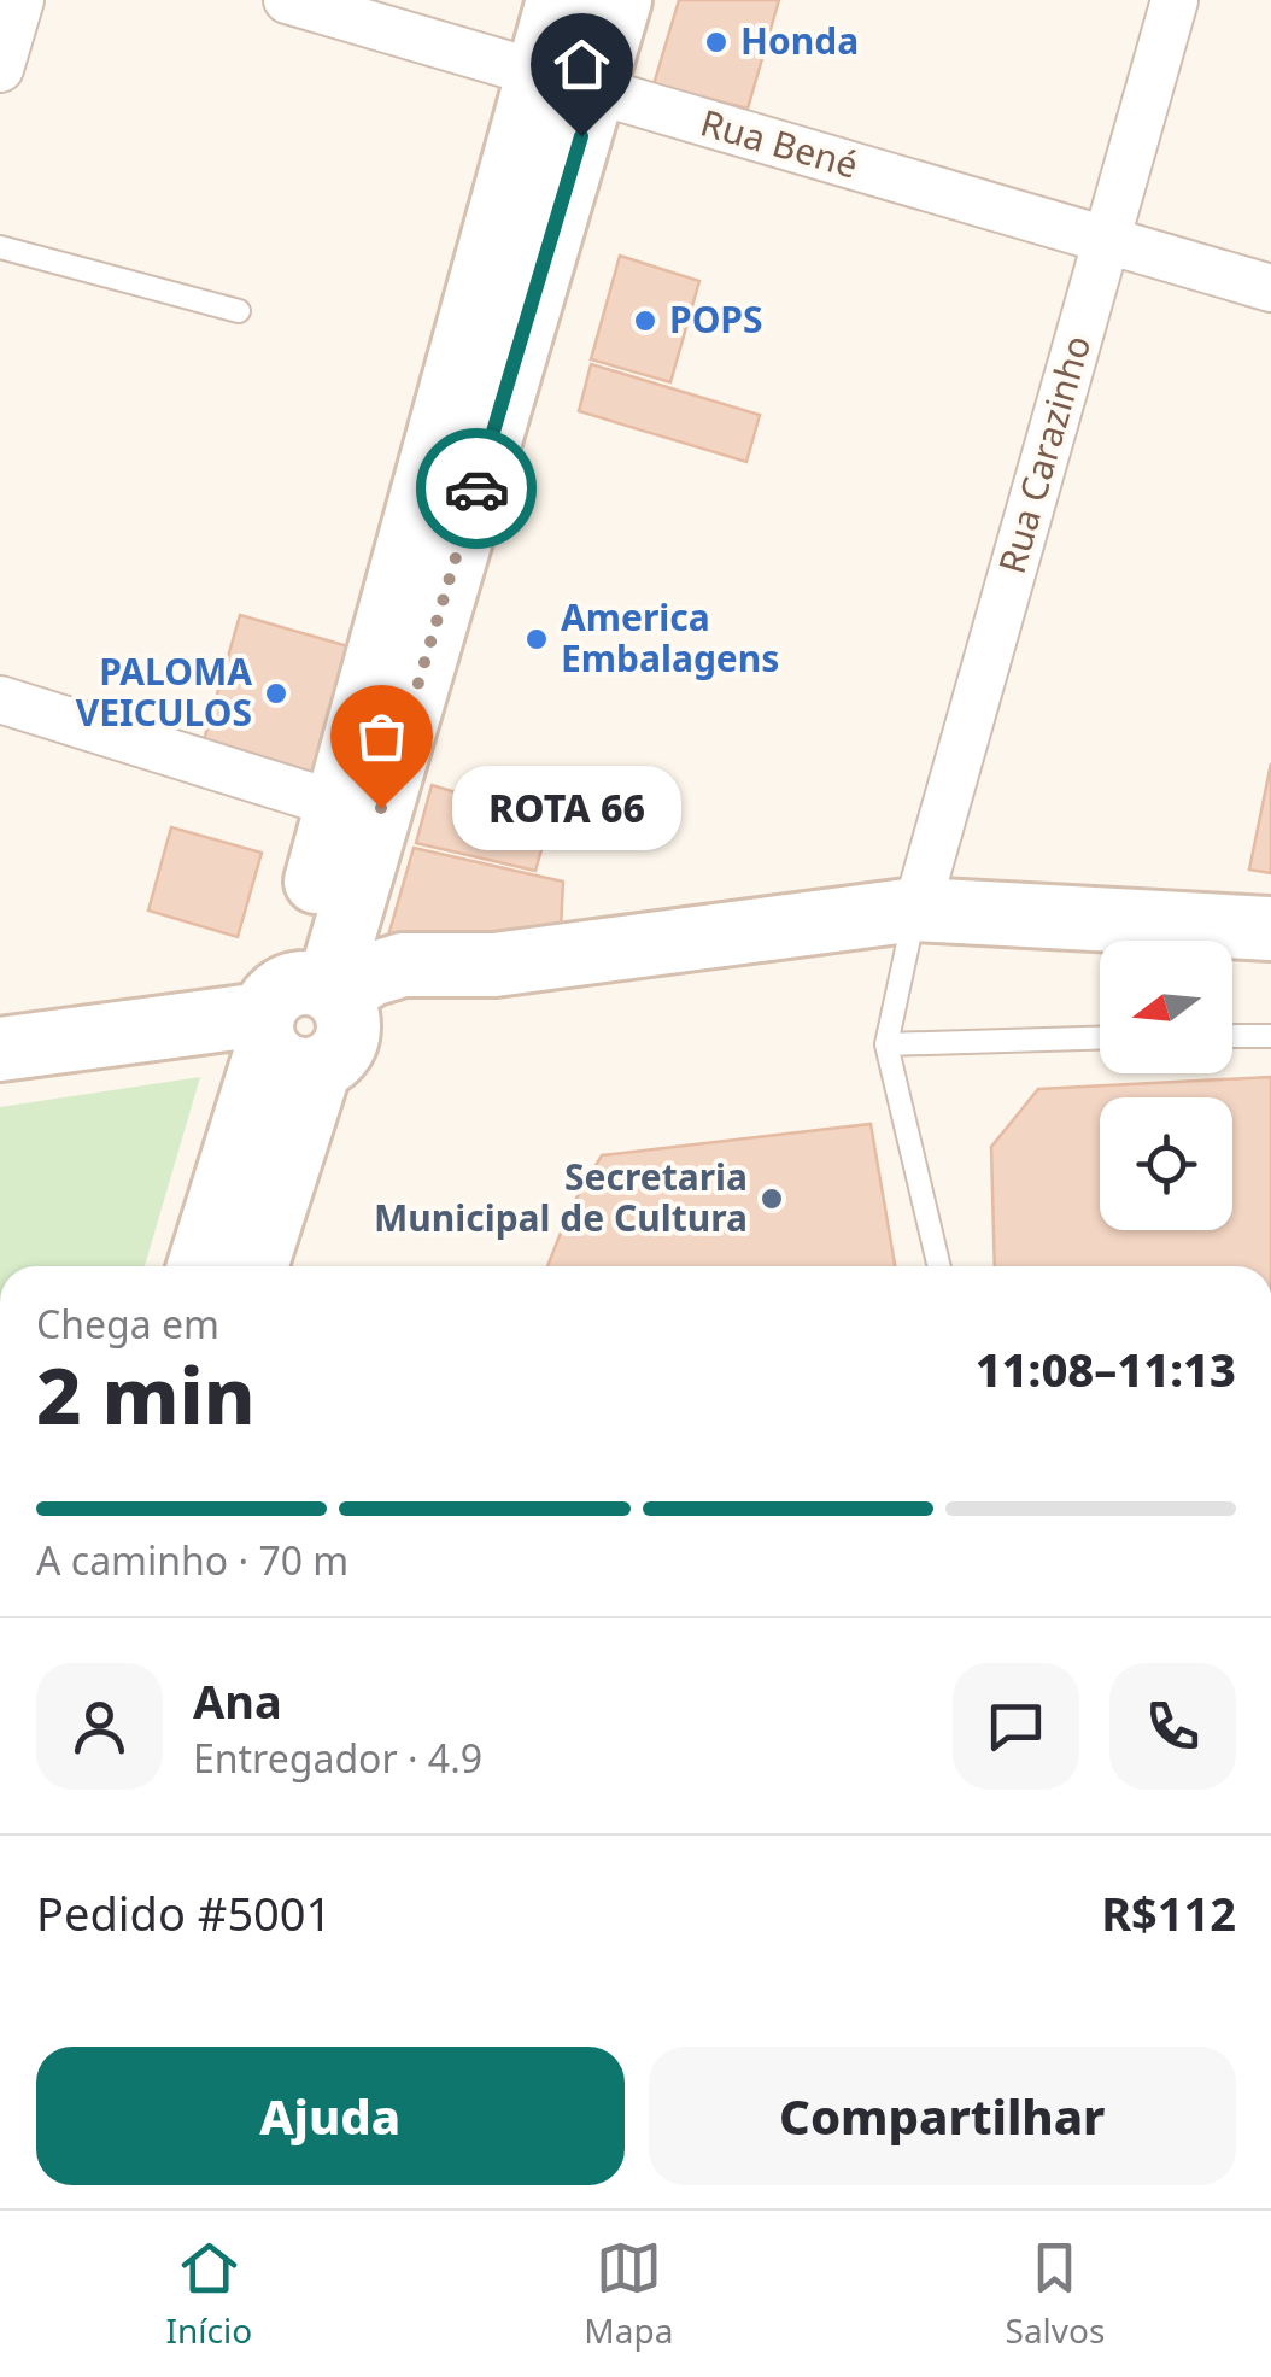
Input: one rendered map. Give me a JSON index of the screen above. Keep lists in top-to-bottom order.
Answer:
{
  "streets": {
    "street": ["Rua Bené", "Rua Carazinho"]
  },
  "crossings": [
    ["Rua Bené", "Rua Carazinho"]
  ],
  "places": [
    "Honda",
    "POPS",
    "America Embalagens",
    "PALOMA VEICULOS",
    "ROTA 66",
    "Secretaria Municipal de Cultura"
  ],
  "north": "left",
  "page": {
    "bubble": "ROTA 66",
    "heading": ["2 min", "Chega em", "11:08–11:13"],
    "panel": [
      "Ana",
      "Entregador · 4.9",
      "Pedido #5001",
      "R$112"
    ],
    "bar": "A caminho · 70 m",
    "buttons": ["Ajuda", "Compartilhar"],
    "tabs": ["Início", "Mapa", "Salvos"]
  }
}
